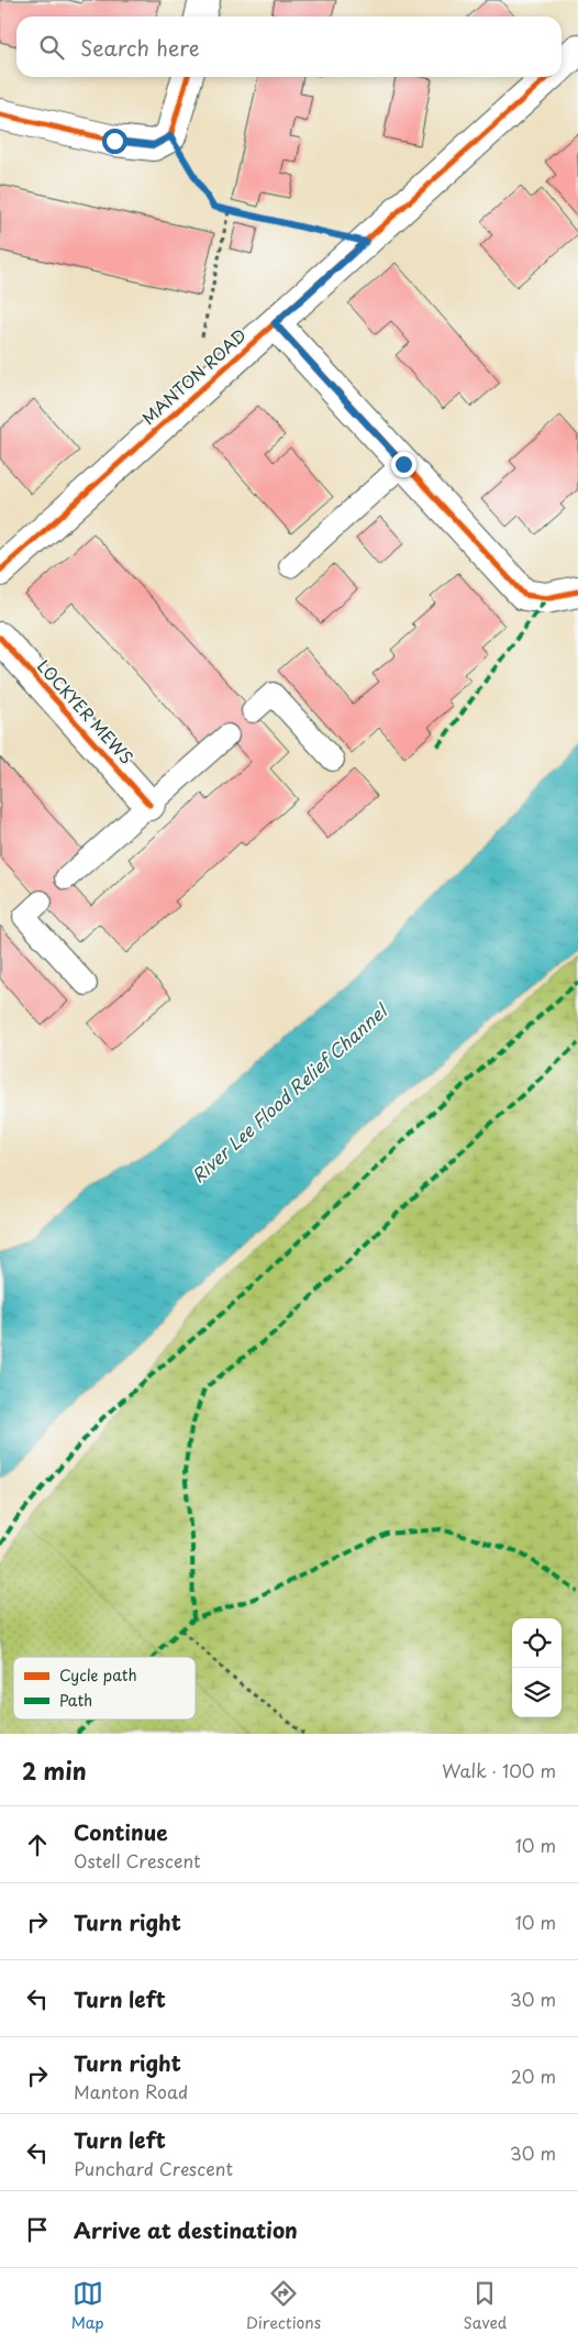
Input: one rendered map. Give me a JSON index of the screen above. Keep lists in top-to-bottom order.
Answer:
{
  "streets": {
    "street": ["MANTON ROAD", "LOCKYER MEWS"]
  },
  "water": ["River Lee Flood Relief Channel"],
  "legend": ["Cycle path", "Path"],
  "page": {
    "search": "Search here",
    "heading": ["2 min", "Walk · 100 m"],
    "list": [
      ["Continue", "Ostell Crescent", "10 m"],
      ["Turn right", "10 m"],
      ["Turn left", "30 m"],
      ["Turn right", "Manton Road", "20 m"],
      ["Turn left", "Punchard Crescent", "30 m"],
      "Arrive at destination"
    ],
    "nav": ["Map", "Directions", "Saved"]
  }
}
